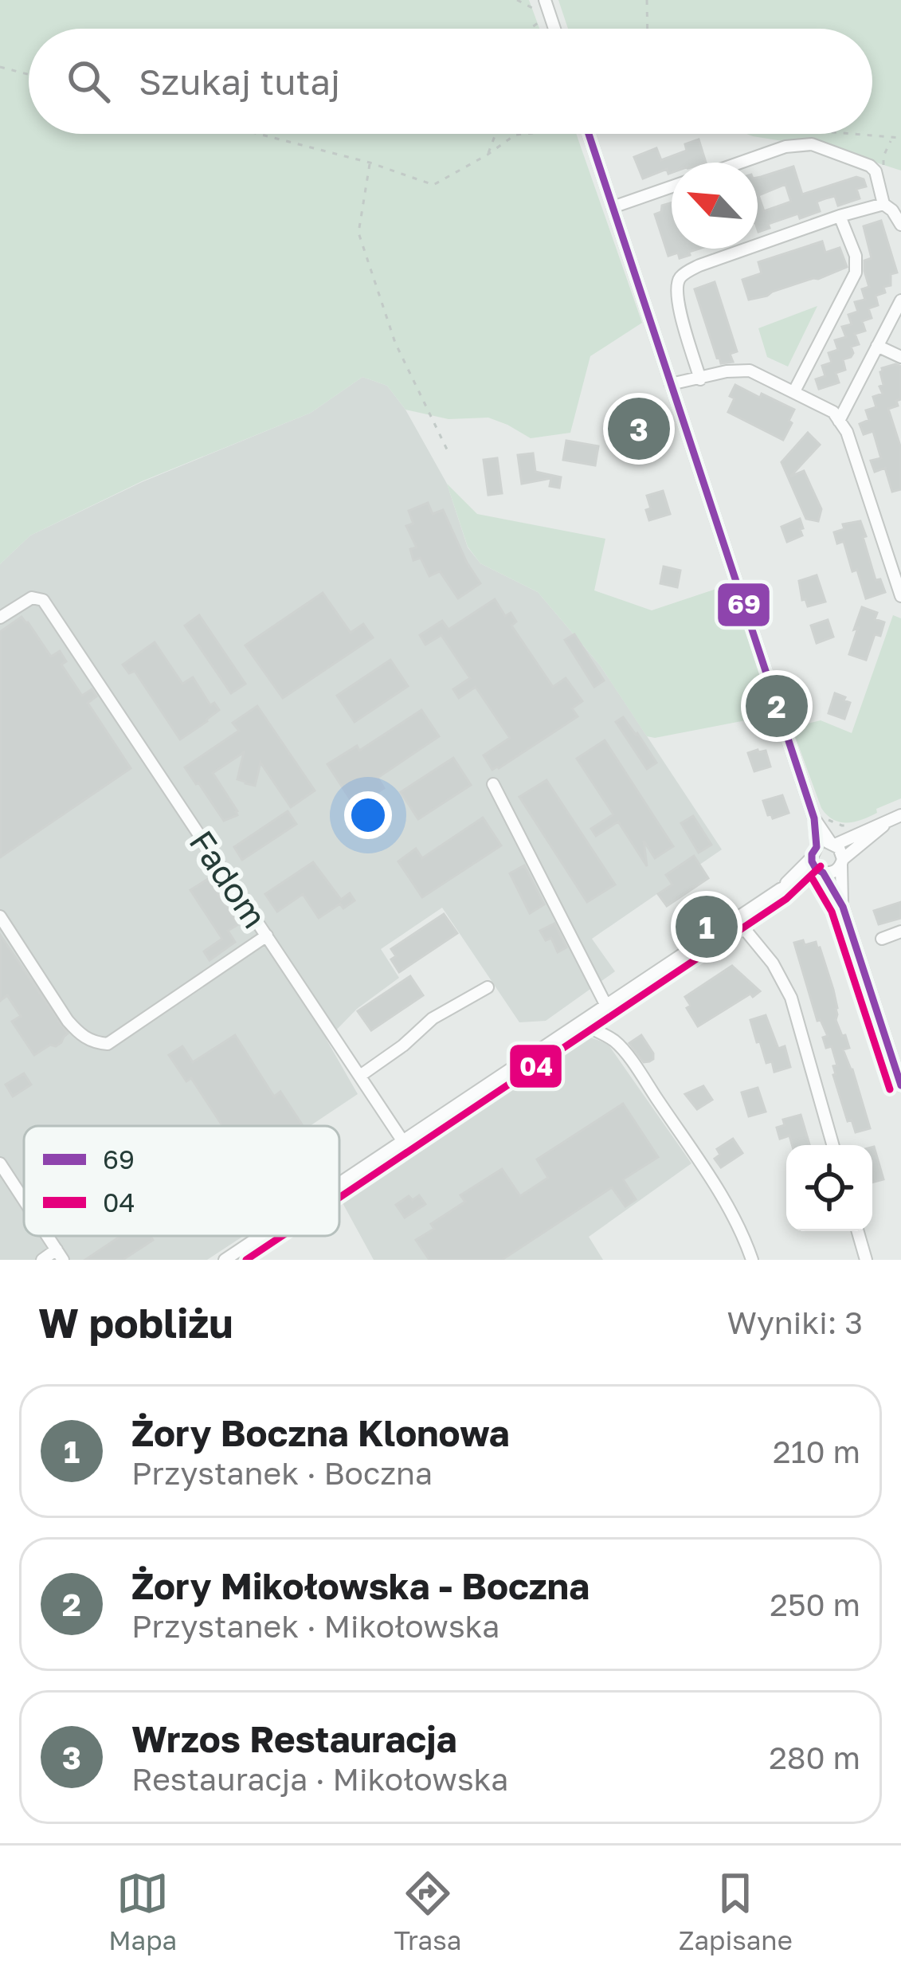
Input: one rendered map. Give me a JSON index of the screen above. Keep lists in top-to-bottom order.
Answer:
{
  "streets": {
    "street": ["Fadom"]
  },
  "lines": ["transit line 69", "transit line 04"],
  "legend": ["69", "04"],
  "north": "top left",
  "page": {
    "search": "Szukaj tutaj",
    "pins": ["3", "2", "1"],
    "heading": ["W pobliżu", "Wyniki: 3"],
    "list": [
      {
        "mark": "1",
        "name": "Żory Boczna Klonowa",
        "note": "Przystanek · Boczna",
        "value": "210 m"
      },
      {
        "mark": "2",
        "name": "Żory Mikołowska - Boczna",
        "note": "Przystanek · Mikołowska",
        "value": "250 m"
      },
      {
        "mark": "3",
        "name": "Wrzos Restauracja",
        "note": "Restauracja · Mikołowska",
        "value": "280 m"
      }
    ],
    "nav": ["Mapa", "Trasa", "Zapisane"]
  }
}
